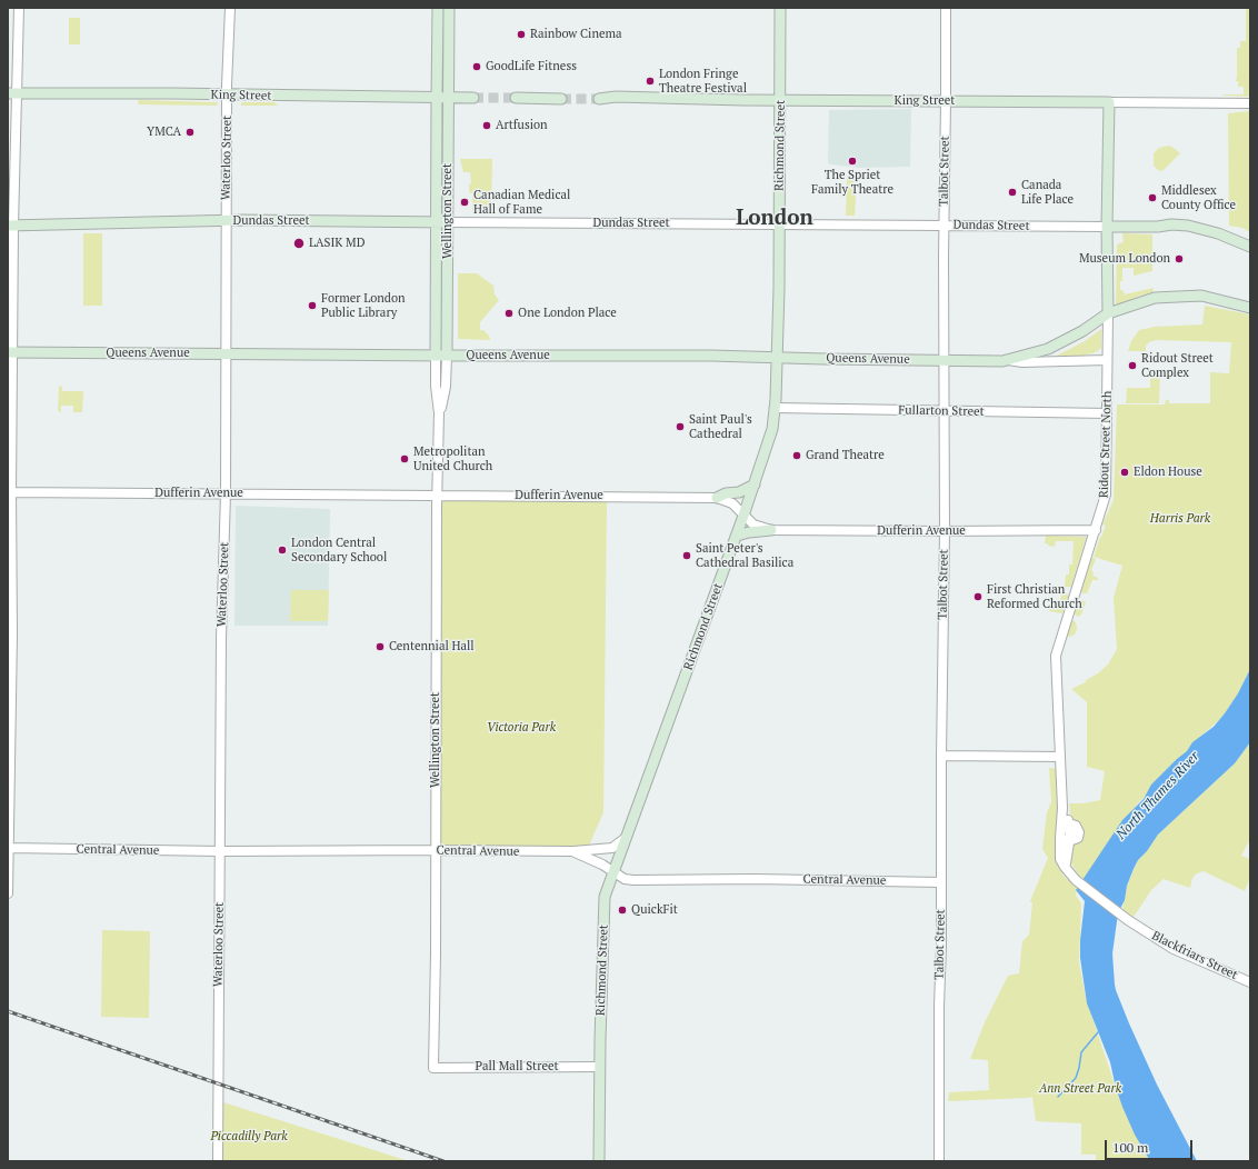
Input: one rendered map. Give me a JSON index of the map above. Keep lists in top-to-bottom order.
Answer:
{
  "streets": {
    "main road": [
      "King Street",
      "Richmond Street",
      "Wellington Street",
      "Dundas Street",
      "Queens Avenue",
      "Ridout Street North"
    ],
    "street": [
      "Waterloo Street",
      "Talbot Street",
      "Fullarton Street",
      "Dufferin Avenue",
      "Central Avenue",
      "Blackfriars Street",
      "Pall Mall Street"
    ]
  },
  "crossings": [
    ["King Street", "Richmond Street"],
    ["King Street", "Waterloo Street"],
    ["King Street", "Talbot Street"],
    ["King Street", "Wellington Street"],
    ["King Street", "Ridout Street North"],
    ["Richmond Street", "Dundas Street"],
    ["Richmond Street", "Queens Avenue"],
    ["Richmond Street", "Fullarton Street"],
    ["Richmond Street", "Dufferin Avenue"],
    ["Richmond Street", "Central Avenue"],
    ["Richmond Street", "Pall Mall Street"],
    ["Waterloo Street", "Dundas Street"],
    ["Waterloo Street", "Queens Avenue"],
    ["Waterloo Street", "Dufferin Avenue"],
    ["Waterloo Street", "Central Avenue"],
    ["Talbot Street", "Dundas Street"],
    ["Talbot Street", "Queens Avenue"],
    ["Talbot Street", "Fullarton Street"],
    ["Talbot Street", "Dufferin Avenue"],
    ["Talbot Street", "Central Avenue"],
    ["Wellington Street", "Dundas Street"],
    ["Wellington Street", "Queens Avenue"],
    ["Wellington Street", "Dufferin Avenue"],
    ["Wellington Street", "Central Avenue"],
    ["Wellington Street", "Pall Mall Street"],
    ["Dundas Street", "Ridout Street North"],
    ["Queens Avenue", "Ridout Street North"],
    ["Fullarton Street", "Ridout Street North"],
    ["Ridout Street North", "Dufferin Avenue"],
    ["Ridout Street North", "Blackfriars Street"]
  ],
  "districts": ["London"],
  "water": ["North Thames River"],
  "parks": [
    "Harris Park",
    "Victoria Park",
    "Ann Street Park",
    "Piccadilly Park"
  ],
  "places": [
    "Rainbow Cinema",
    "GoodLife Fitness",
    "London Fringe Theatre Festival",
    "Artfusion",
    "YMCA",
    "The Spriet Family Theatre",
    "Canada Life Place",
    "Middlesex County Office",
    "Canadian Medical Hall of Fame",
    "LASIK MD",
    "Museum London",
    "Former London Public Library",
    "One London Place",
    "Ridout Street Complex",
    "Saint Paul's Cathedral",
    "Grand Theatre",
    "Metropolitan United Church",
    "Eldon House",
    "London Central Secondary School",
    "Saint Peter's Cathedral Basilica",
    "First Christian Reformed Church",
    "Centennial Hall",
    "QuickFit"
  ],
  "scale_bar": "100 m"
}
